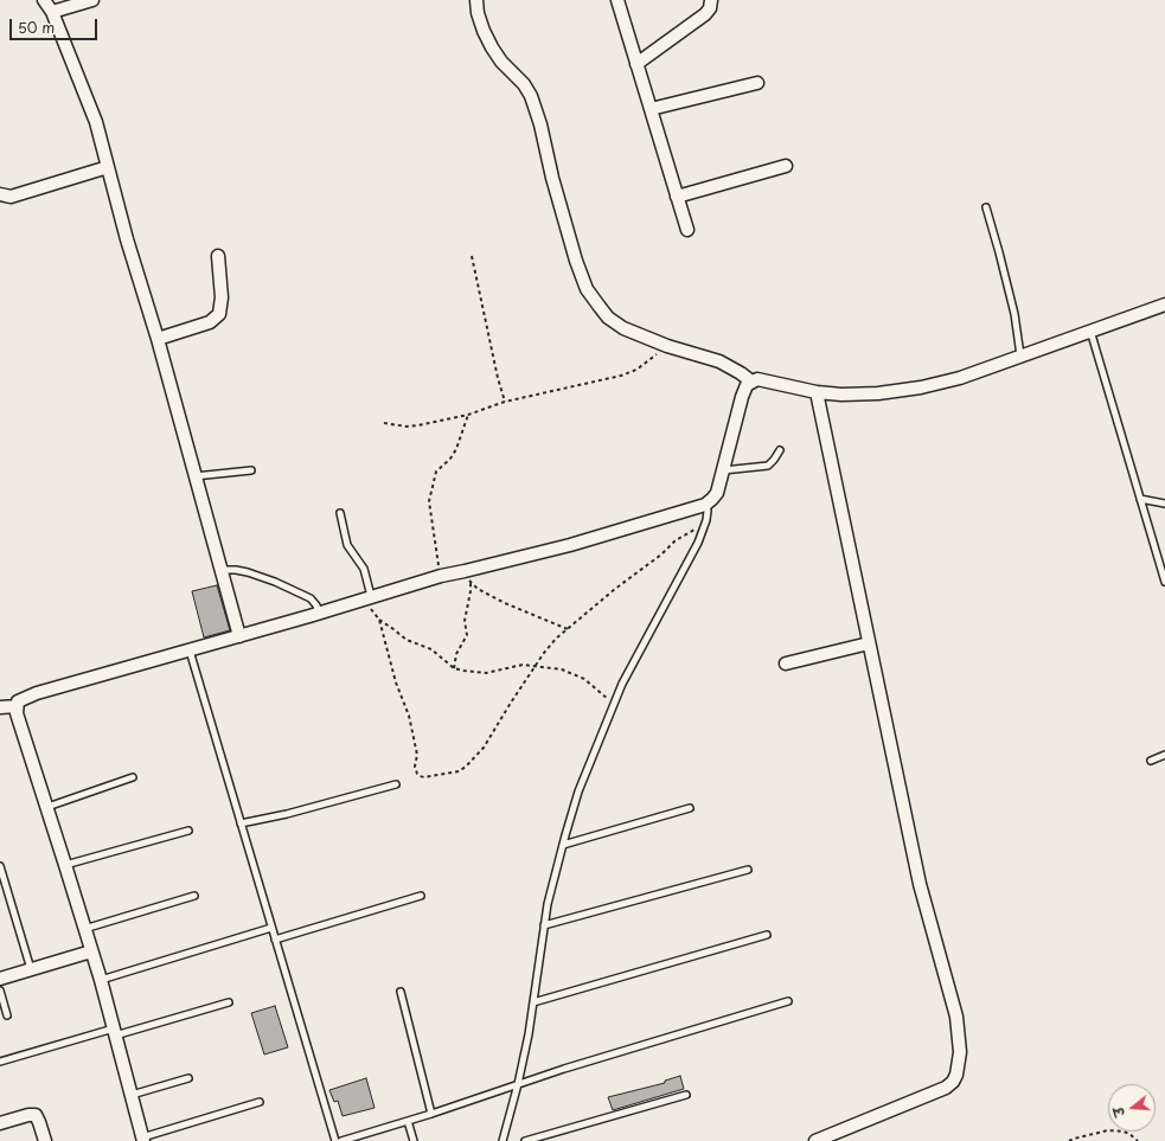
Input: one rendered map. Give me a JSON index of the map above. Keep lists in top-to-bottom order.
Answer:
{
  "scale_bar": "50 m",
  "north": "left"
}
